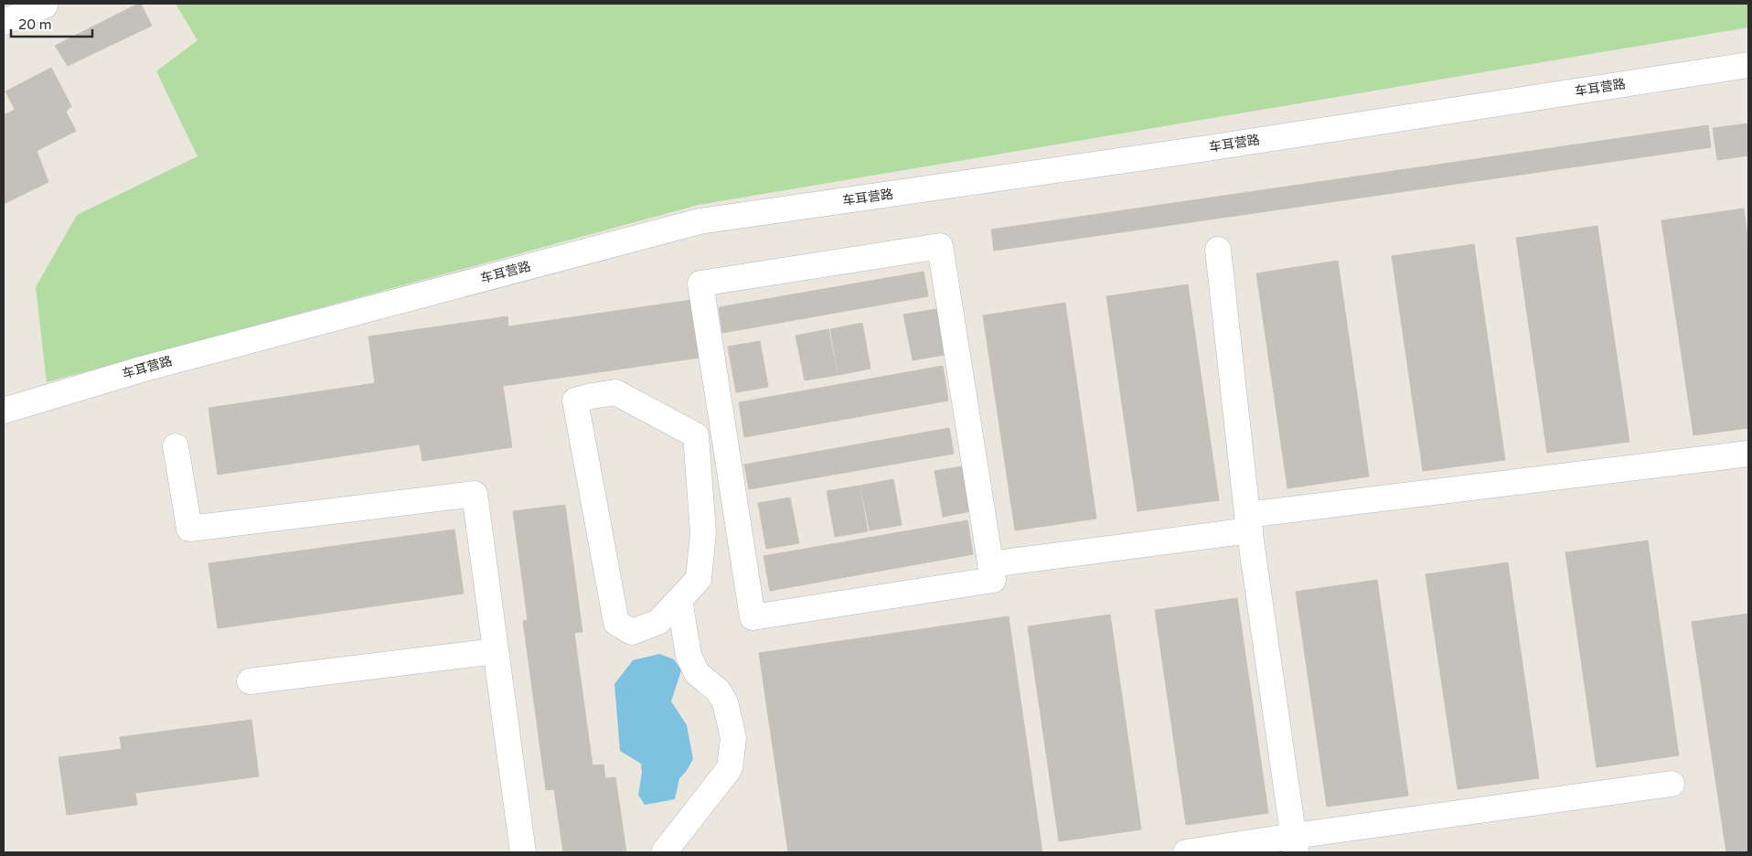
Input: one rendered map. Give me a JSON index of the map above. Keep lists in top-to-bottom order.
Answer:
{
  "streets": {
    "street": ["车耳营路"]
  },
  "scale_bar": "20 m"
}
